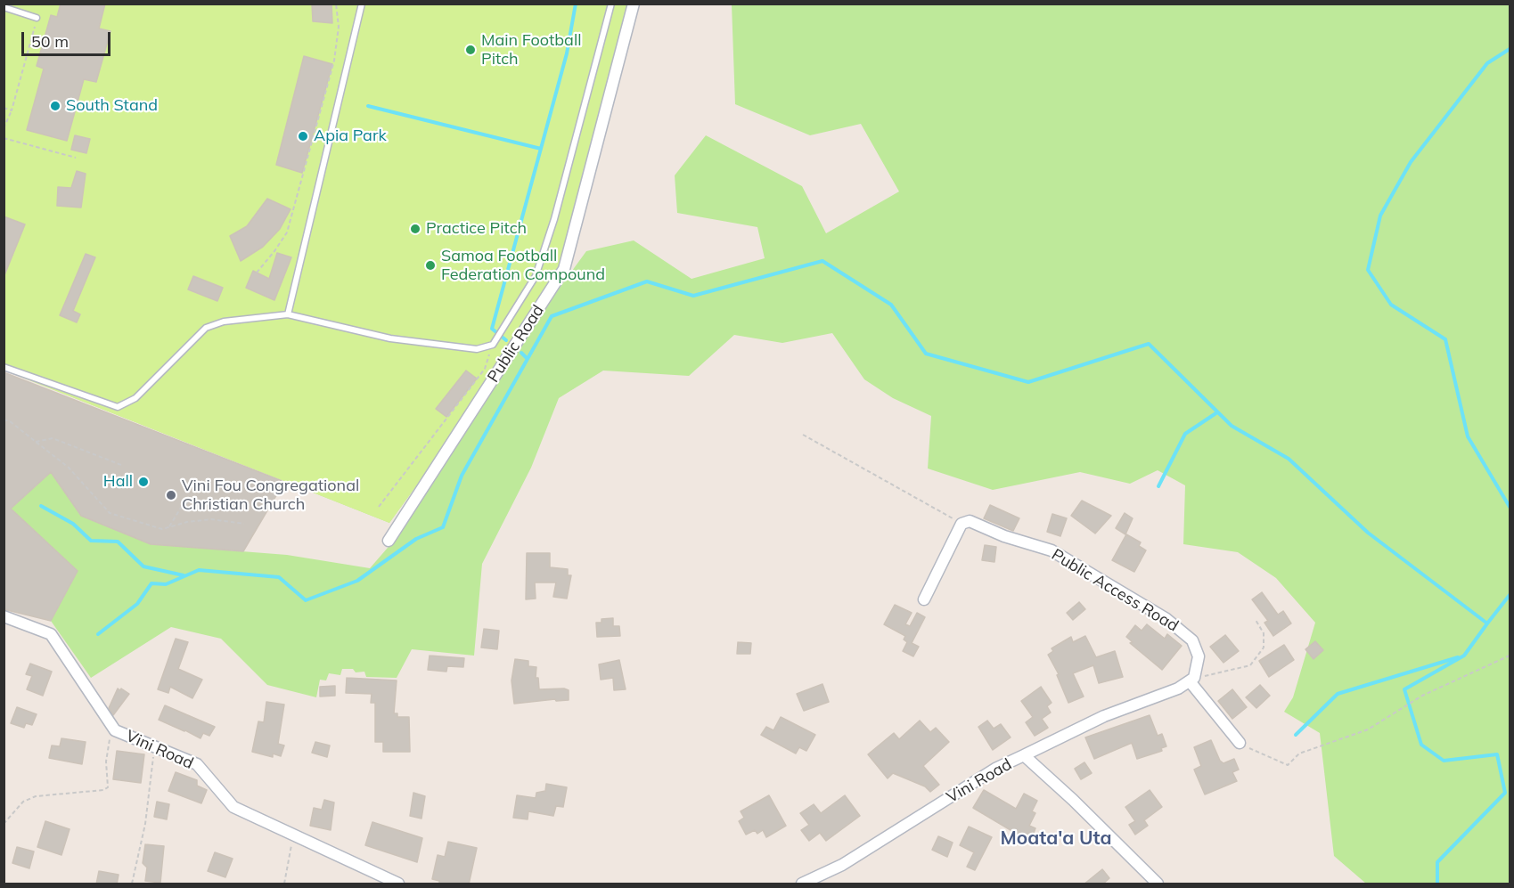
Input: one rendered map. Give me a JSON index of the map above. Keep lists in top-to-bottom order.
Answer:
{
  "streets": {
    "street": ["Public Road", "Public Access Road", "Vini Road"]
  },
  "districts": ["Moata'a Uta"],
  "places": [
    "Main Football Pitch",
    "South Stand",
    "Apia Park",
    "Practice Pitch",
    "Samoa Football Federation Compound",
    "Hall",
    "Vini Fou Congregational Christian Church"
  ],
  "scale_bar": "50 m"
}
